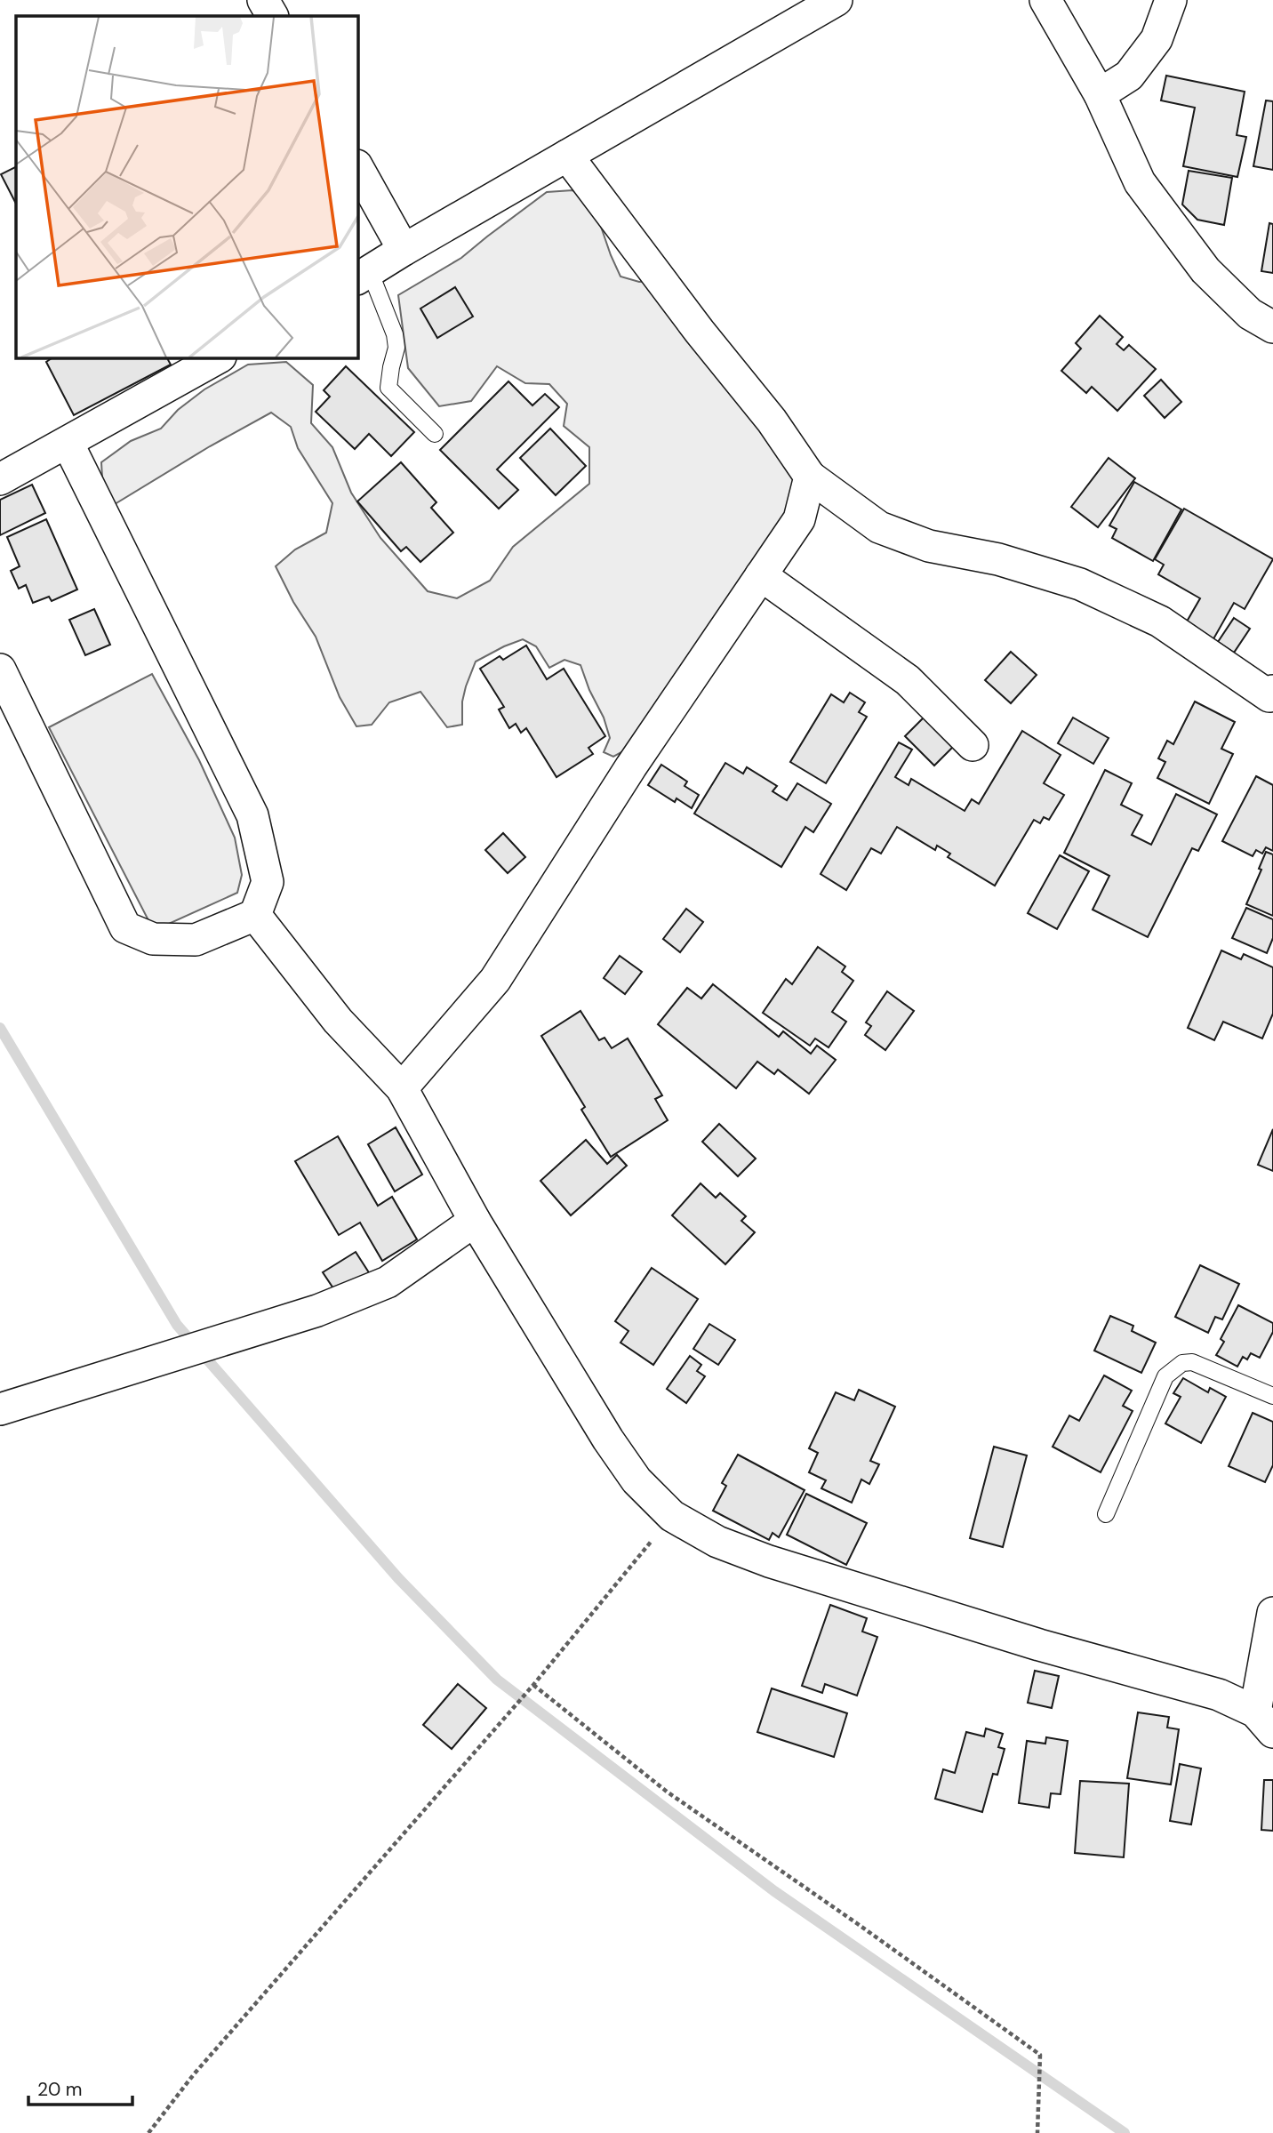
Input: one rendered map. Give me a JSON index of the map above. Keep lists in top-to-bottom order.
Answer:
{
  "scale_bar": "20 m"
}
